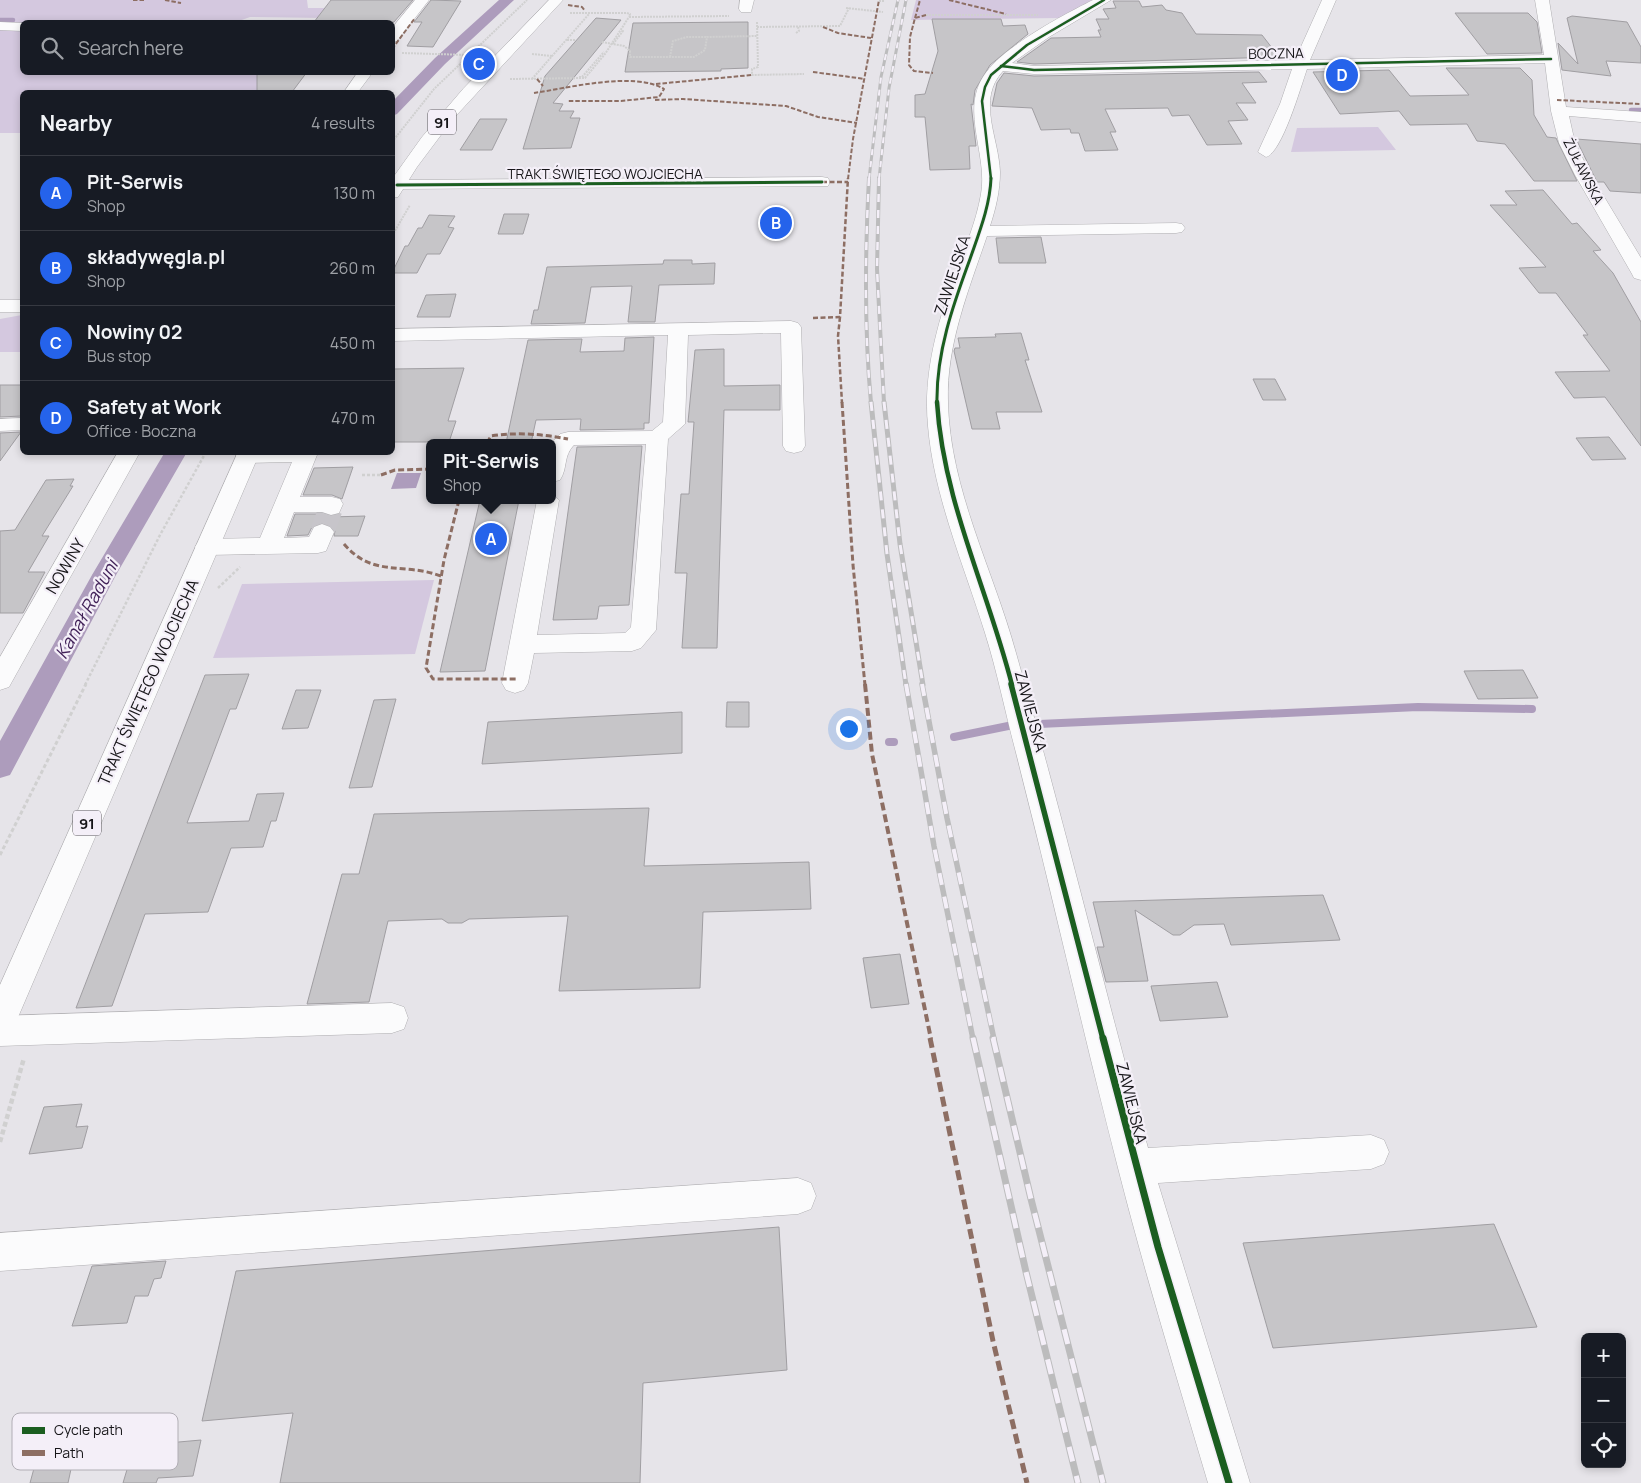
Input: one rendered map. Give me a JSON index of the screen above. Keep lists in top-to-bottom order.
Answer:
{
  "streets": {
    "street": [
      "BOCZNA",
      "91",
      "ŻUŁAWSKA",
      "TRAKT ŚWIĘTEGO WOJCIECHA",
      "ZAWIEJSKA",
      "NOWINY"
    ]
  },
  "crossings": [
    ["BOCZNA", "ŻUŁAWSKA"],
    ["BOCZNA", "ZAWIEJSKA"]
  ],
  "water": ["Kanał Raduni"],
  "legend": ["Cycle path", "Path"],
  "page": {
    "search": "Search here",
    "pins": [
      "C",
      "D",
      "B",
      "A"
    ],
    "heading": ["Nearby", "4 results"],
    "list": [
      {
        "mark": "A",
        "name": "Pit-Serwis",
        "note": "Shop",
        "value": "130 m"
      },
      {
        "mark": "B",
        "name": "składywęgla.pl",
        "note": "Shop",
        "value": "260 m"
      },
      {
        "mark": "C",
        "name": "Nowiny 02",
        "note": "Bus stop",
        "value": "450 m"
      },
      {
        "mark": "D",
        "name": "Safety at Work",
        "note": "Office · Boczna",
        "value": "470 m"
      }
    ],
    "popup": ["Pit-Serwis", "Shop"],
    "map_buttons": ["+", "−"]
  }
}
